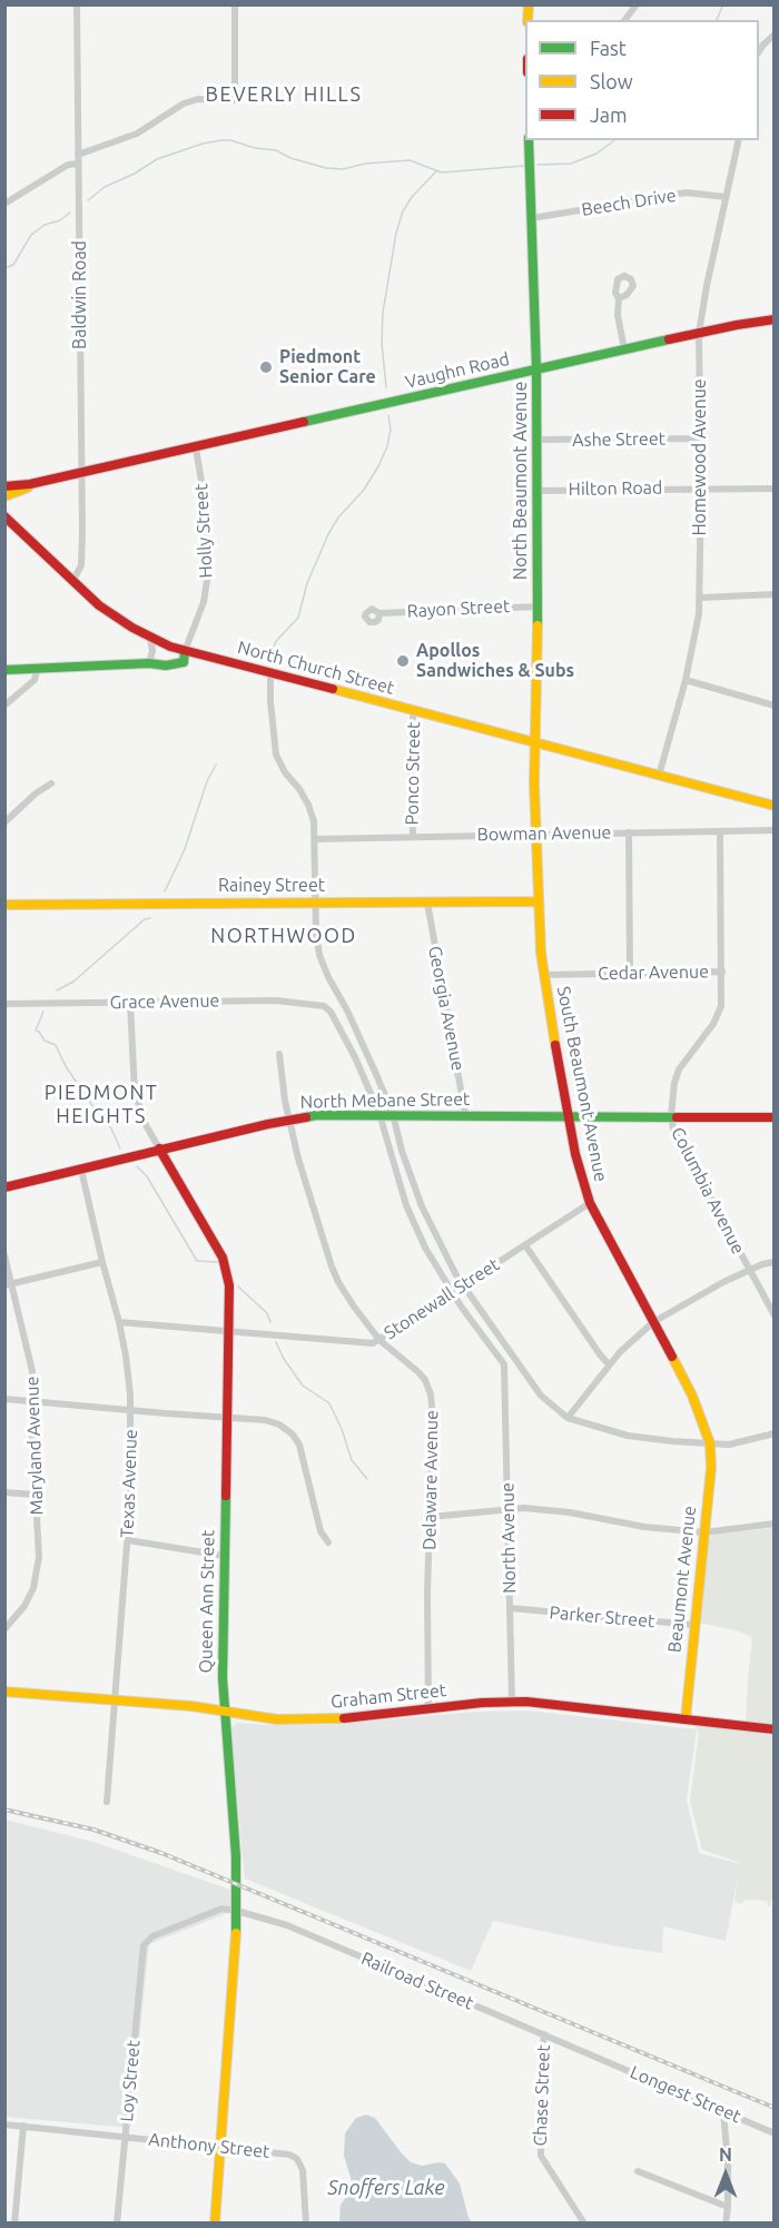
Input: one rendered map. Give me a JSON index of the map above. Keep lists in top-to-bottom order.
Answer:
{
  "streets": {
    "street": [
      "Beech Drive",
      "Baldwin Road",
      "Vaughn Road",
      "Ashe Street",
      "Homewood Avenue",
      "North Beaumont Avenue",
      "Hilton Road",
      "Holly Street",
      "Rayon Street",
      "North Church Street",
      "Ponco Street",
      "Bowman Avenue",
      "Rainey Street",
      "Cedar Avenue",
      "Grace Avenue",
      "Georgia Avenue",
      "South Beaumont Avenue",
      "North Mebane Street",
      "Columbia Avenue",
      "Stonewall Street",
      "Maryland Avenue",
      "Delaware Avenue",
      "Texas Avenue",
      "North Avenue",
      "Beaumont Avenue",
      "Queen Ann Street",
      "Parker Street",
      "Graham Street",
      "Railroad Street",
      "Loy Street",
      "Longest Street",
      "Chase Street",
      "Anthony Street"
    ]
  },
  "crossings": [
    ["Beech Drive", "Homewood Avenue"],
    ["Beech Drive", "North Beaumont Avenue"],
    ["Baldwin Road", "Vaughn Road"],
    ["Baldwin Road", "North Church Street"],
    ["Vaughn Road", "Homewood Avenue"],
    ["Vaughn Road", "North Beaumont Avenue"],
    ["Vaughn Road", "Holly Street"],
    ["Ashe Street", "Homewood Avenue"],
    ["Ashe Street", "North Beaumont Avenue"],
    ["Homewood Avenue", "Hilton Road"],
    ["Homewood Avenue", "North Church Street"],
    ["North Beaumont Avenue", "Hilton Road"],
    ["North Beaumont Avenue", "Rayon Street"],
    ["North Beaumont Avenue", "North Church Street"],
    ["North Beaumont Avenue", "South Beaumont Avenue"],
    ["Holly Street", "North Church Street"],
    ["North Church Street", "Ponco Street"],
    ["North Church Street", "South Beaumont Avenue"],
    ["Ponco Street", "Bowman Avenue"],
    ["Bowman Avenue", "South Beaumont Avenue"],
    ["Bowman Avenue", "Columbia Avenue"],
    ["Rainey Street", "Georgia Avenue"],
    ["Rainey Street", "South Beaumont Avenue"],
    ["Cedar Avenue", "South Beaumont Avenue"],
    ["Cedar Avenue", "Columbia Avenue"],
    ["Grace Avenue", "Queen Ann Street"],
    ["Georgia Avenue", "North Mebane Street"],
    ["South Beaumont Avenue", "North Mebane Street"],
    ["South Beaumont Avenue", "Stonewall Street"],
    ["South Beaumont Avenue", "Beaumont Avenue"],
    ["North Mebane Street", "Columbia Avenue"],
    ["North Mebane Street", "Delaware Avenue"],
    ["North Mebane Street", "Texas Avenue"],
    ["North Mebane Street", "Queen Ann Street"],
    ["Stonewall Street", "Delaware Avenue"],
    ["Stonewall Street", "Texas Avenue"],
    ["Stonewall Street", "Queen Ann Street"],
    ["Delaware Avenue", "Graham Street"],
    ["Texas Avenue", "Graham Street"],
    ["North Avenue", "Parker Street"],
    ["North Avenue", "Graham Street"],
    ["Beaumont Avenue", "Parker Street"],
    ["Beaumont Avenue", "Graham Street"],
    ["Queen Ann Street", "Graham Street"],
    ["Queen Ann Street", "Railroad Street"],
    ["Queen Ann Street", "Loy Street"],
    ["Queen Ann Street", "Anthony Street"],
    ["Railroad Street", "Loy Street"],
    ["Railroad Street", "Longest Street"],
    ["Railroad Street", "Chase Street"],
    ["Loy Street", "Anthony Street"]
  ],
  "districts": ["BEVERLY HILLS", "NORTHWOOD", "PIEDMONT HEIGHTS"],
  "water": ["Snoffers Lake"],
  "places": ["Piedmont Senior Care", "Apollos Sandwiches & Subs"],
  "legend": ["Fast", "Slow", "Jam"],
  "north": "top"
}
